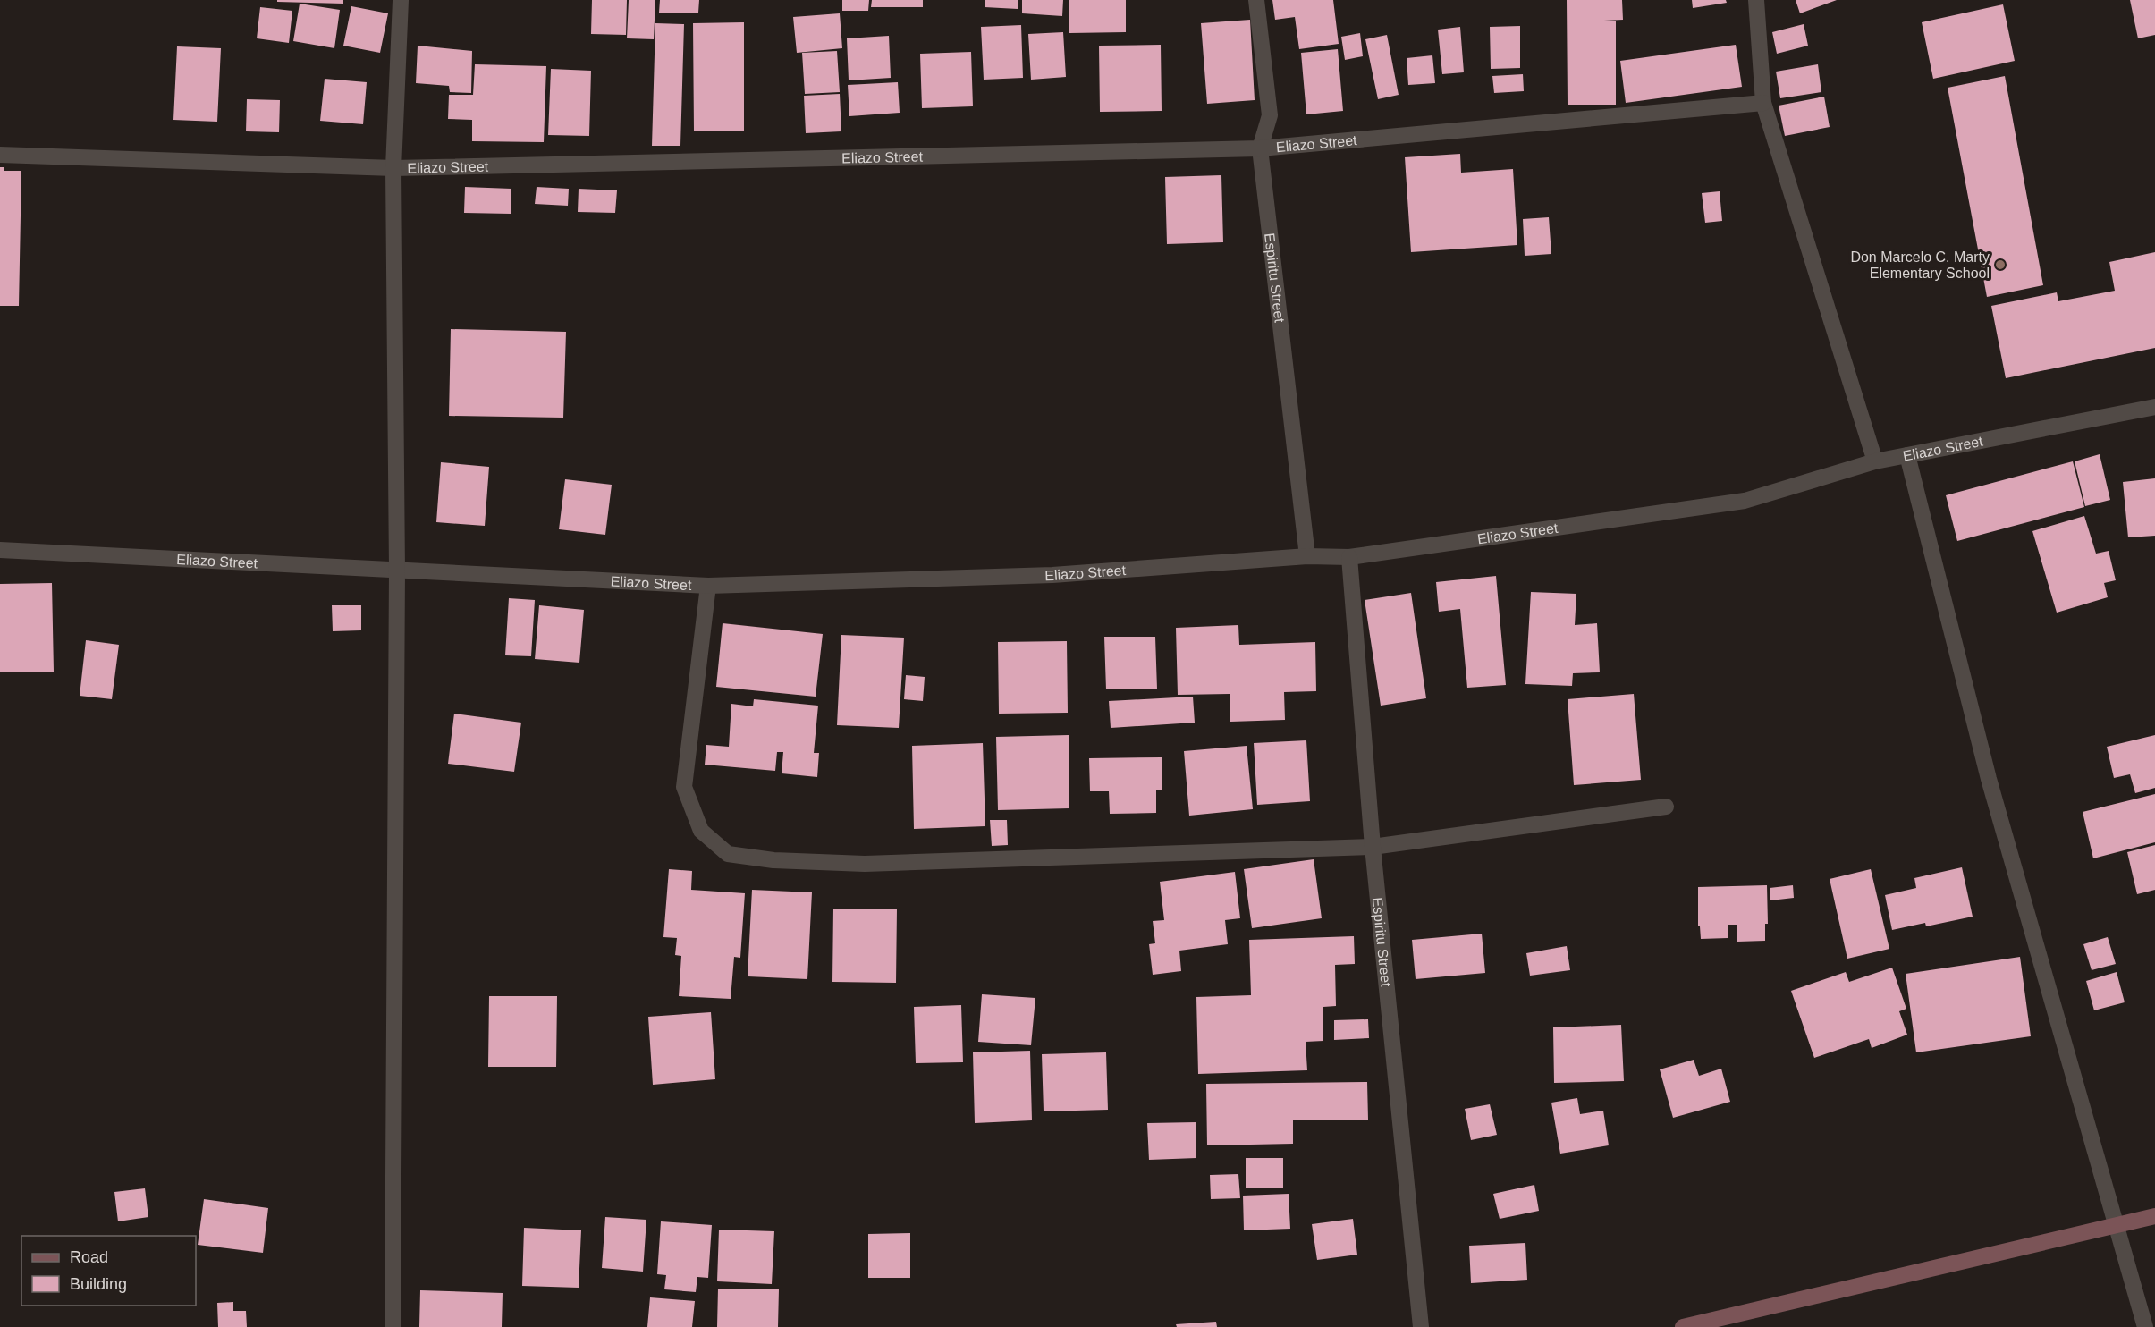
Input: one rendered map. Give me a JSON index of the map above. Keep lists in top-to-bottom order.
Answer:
{
  "streets": {
    "street": ["Eliazo Street", "Espiritu Street"]
  },
  "crossings": [
    ["Eliazo Street", "Espiritu Street"]
  ],
  "places": ["Don Marcelo C. Marty Elementary School"],
  "legend": ["Road", "Building"]
}
